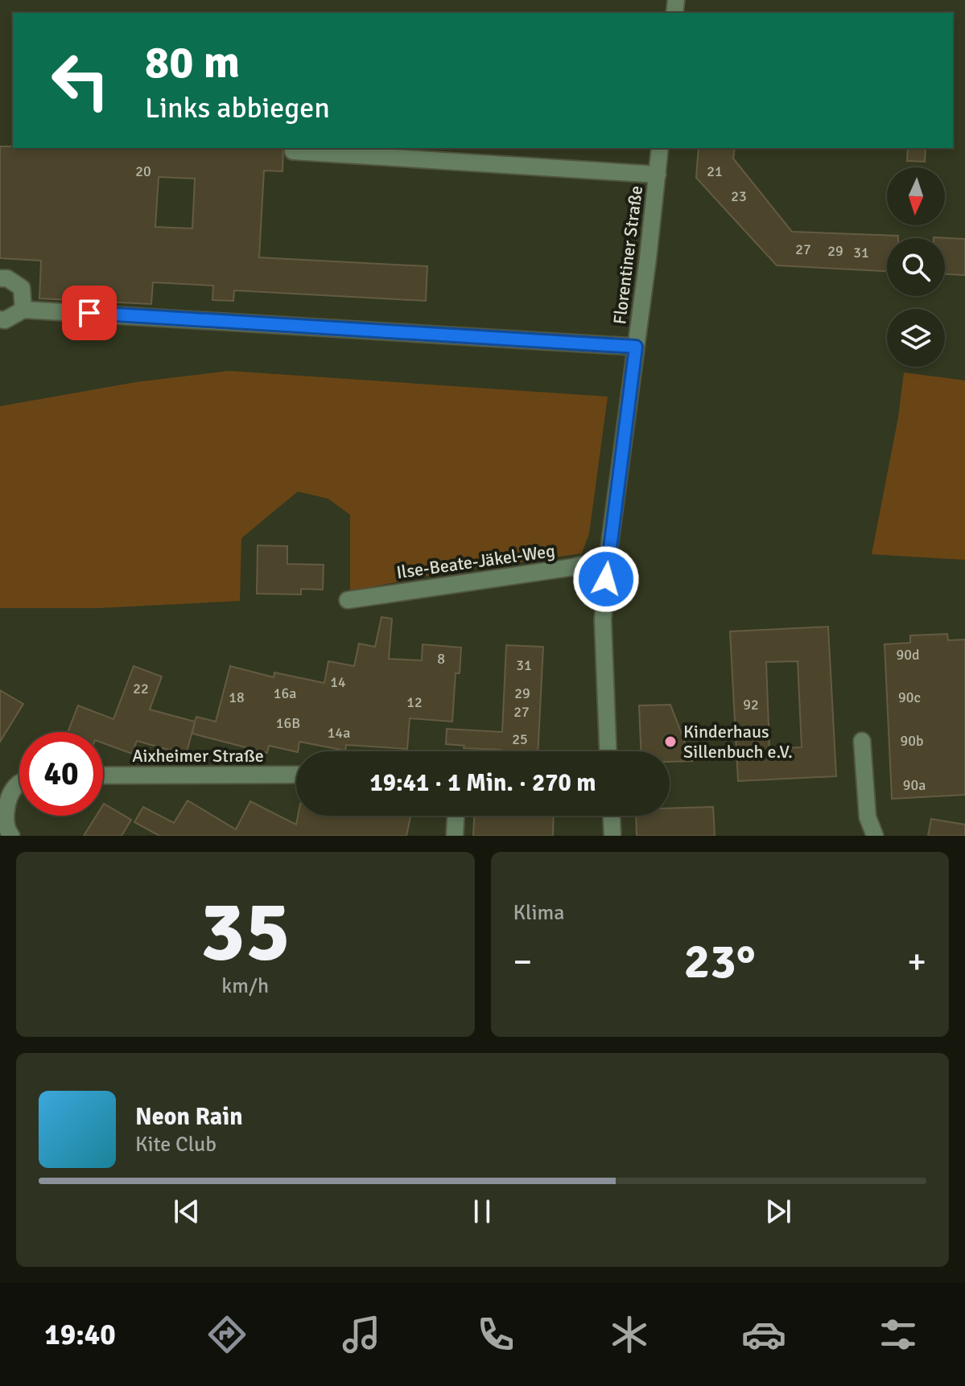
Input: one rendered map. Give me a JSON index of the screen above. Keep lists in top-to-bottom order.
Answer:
{
  "streets": {
    "street": ["Florentiner Straße", "Ilse-Beate-Jäkel-Weg", "Aixheimer Straße"]
  },
  "crossings": [
    ["Florentiner Straße", "Ilse-Beate-Jäkel-Weg"]
  ],
  "places": ["Kinderhaus Sillenbuch e.V."],
  "house_numbers": [
    "20",
    "21",
    "23",
    "27",
    "29",
    "31",
    "90d",
    "8",
    "31",
    "14",
    "22",
    "16a",
    "29",
    "18",
    "90c",
    "12",
    "92",
    "27",
    "16B",
    "14a",
    "25",
    "90b",
    "90a"
  ],
  "north": "bottom",
  "page": {
    "turn": ["80 m", "Links abbiegen"],
    "limit": "40",
    "trip": "19:41 · 1 Min. · 270 m",
    "tile": [
      ["35", "km/h"],
      "Klima"
    ],
    "heat": ["−", "23°", "+"],
    "song": ["Neon Rain", "Kite Club"],
    "tabs": "19:40"
  }
}
